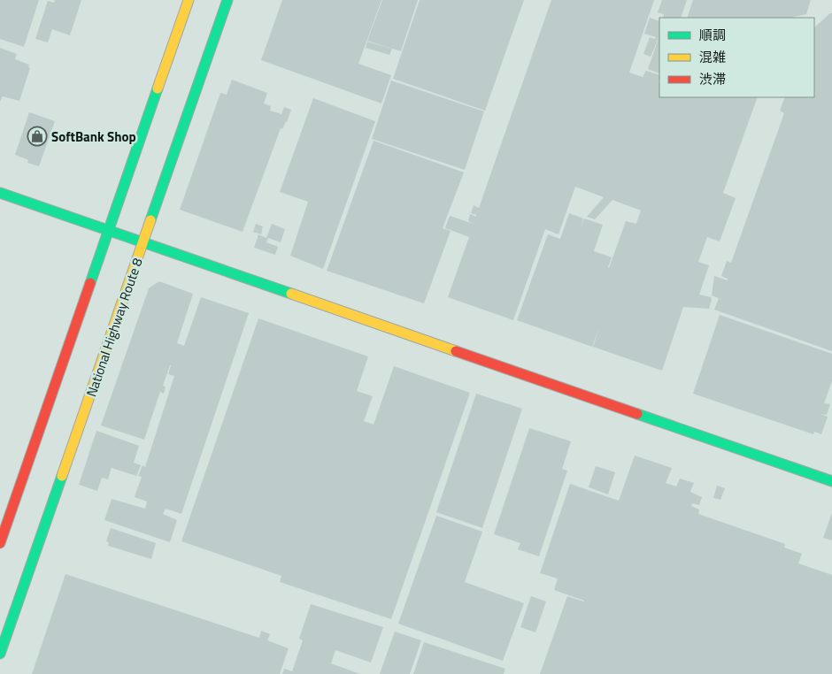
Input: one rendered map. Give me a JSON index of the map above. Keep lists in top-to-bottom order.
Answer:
{
  "streets": {
    "main road": ["National Highway Route 8"]
  },
  "places": {
    "shop": ["SoftBank Shop"]
  },
  "legend": ["順調", "混雑", "渋滞"]
}
